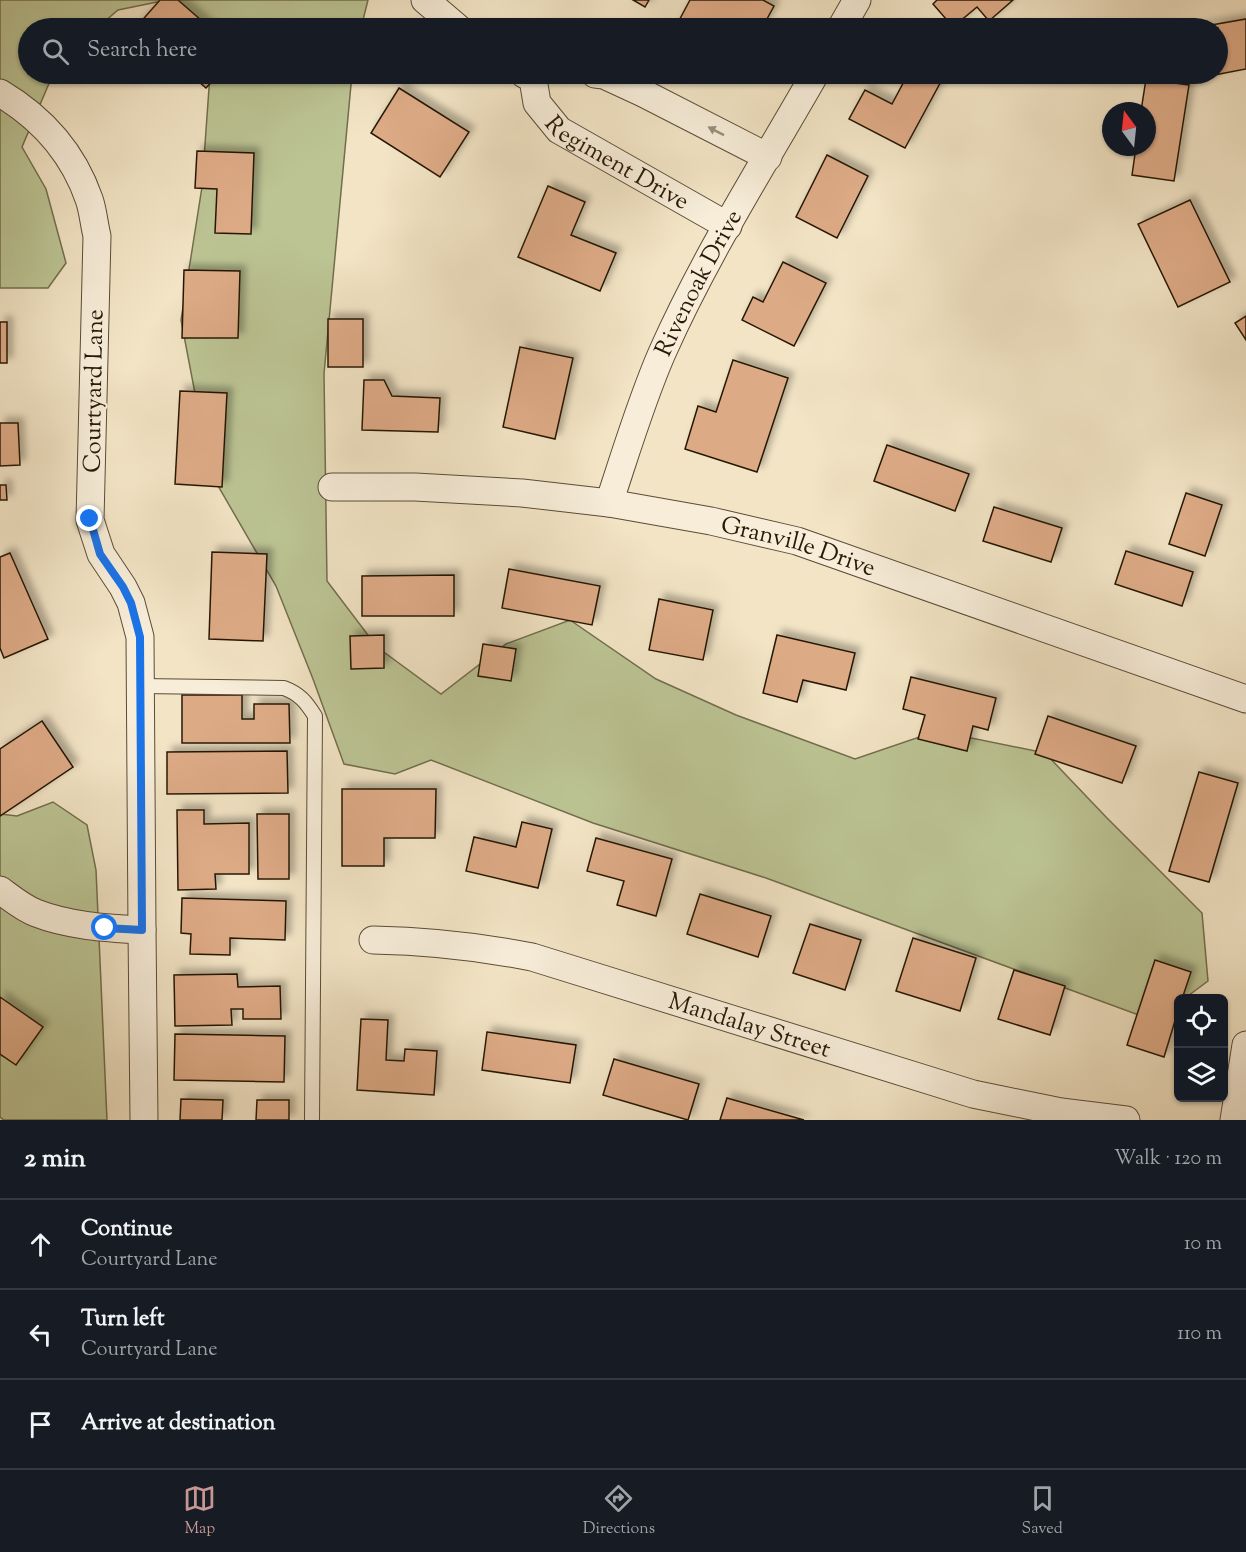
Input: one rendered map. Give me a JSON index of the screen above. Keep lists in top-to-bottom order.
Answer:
{
  "streets": {
    "street": [
      "Regiment Drive",
      "Rivenoak Drive",
      "Courtyard Lane",
      "Granville Drive",
      "Mandalay Street"
    ]
  },
  "crossings": [
    ["Regiment Drive", "Rivenoak Drive"],
    ["Rivenoak Drive", "Granville Drive"]
  ],
  "north": "top",
  "page": {
    "search": "Search here",
    "heading": ["2 min", "Walk · 120 m"],
    "list": [
      ["Continue", "Courtyard Lane", "10 m"],
      ["Turn left", "Courtyard Lane", "110 m"],
      "Arrive at destination"
    ],
    "nav": ["Map", "Directions", "Saved"]
  }
}
